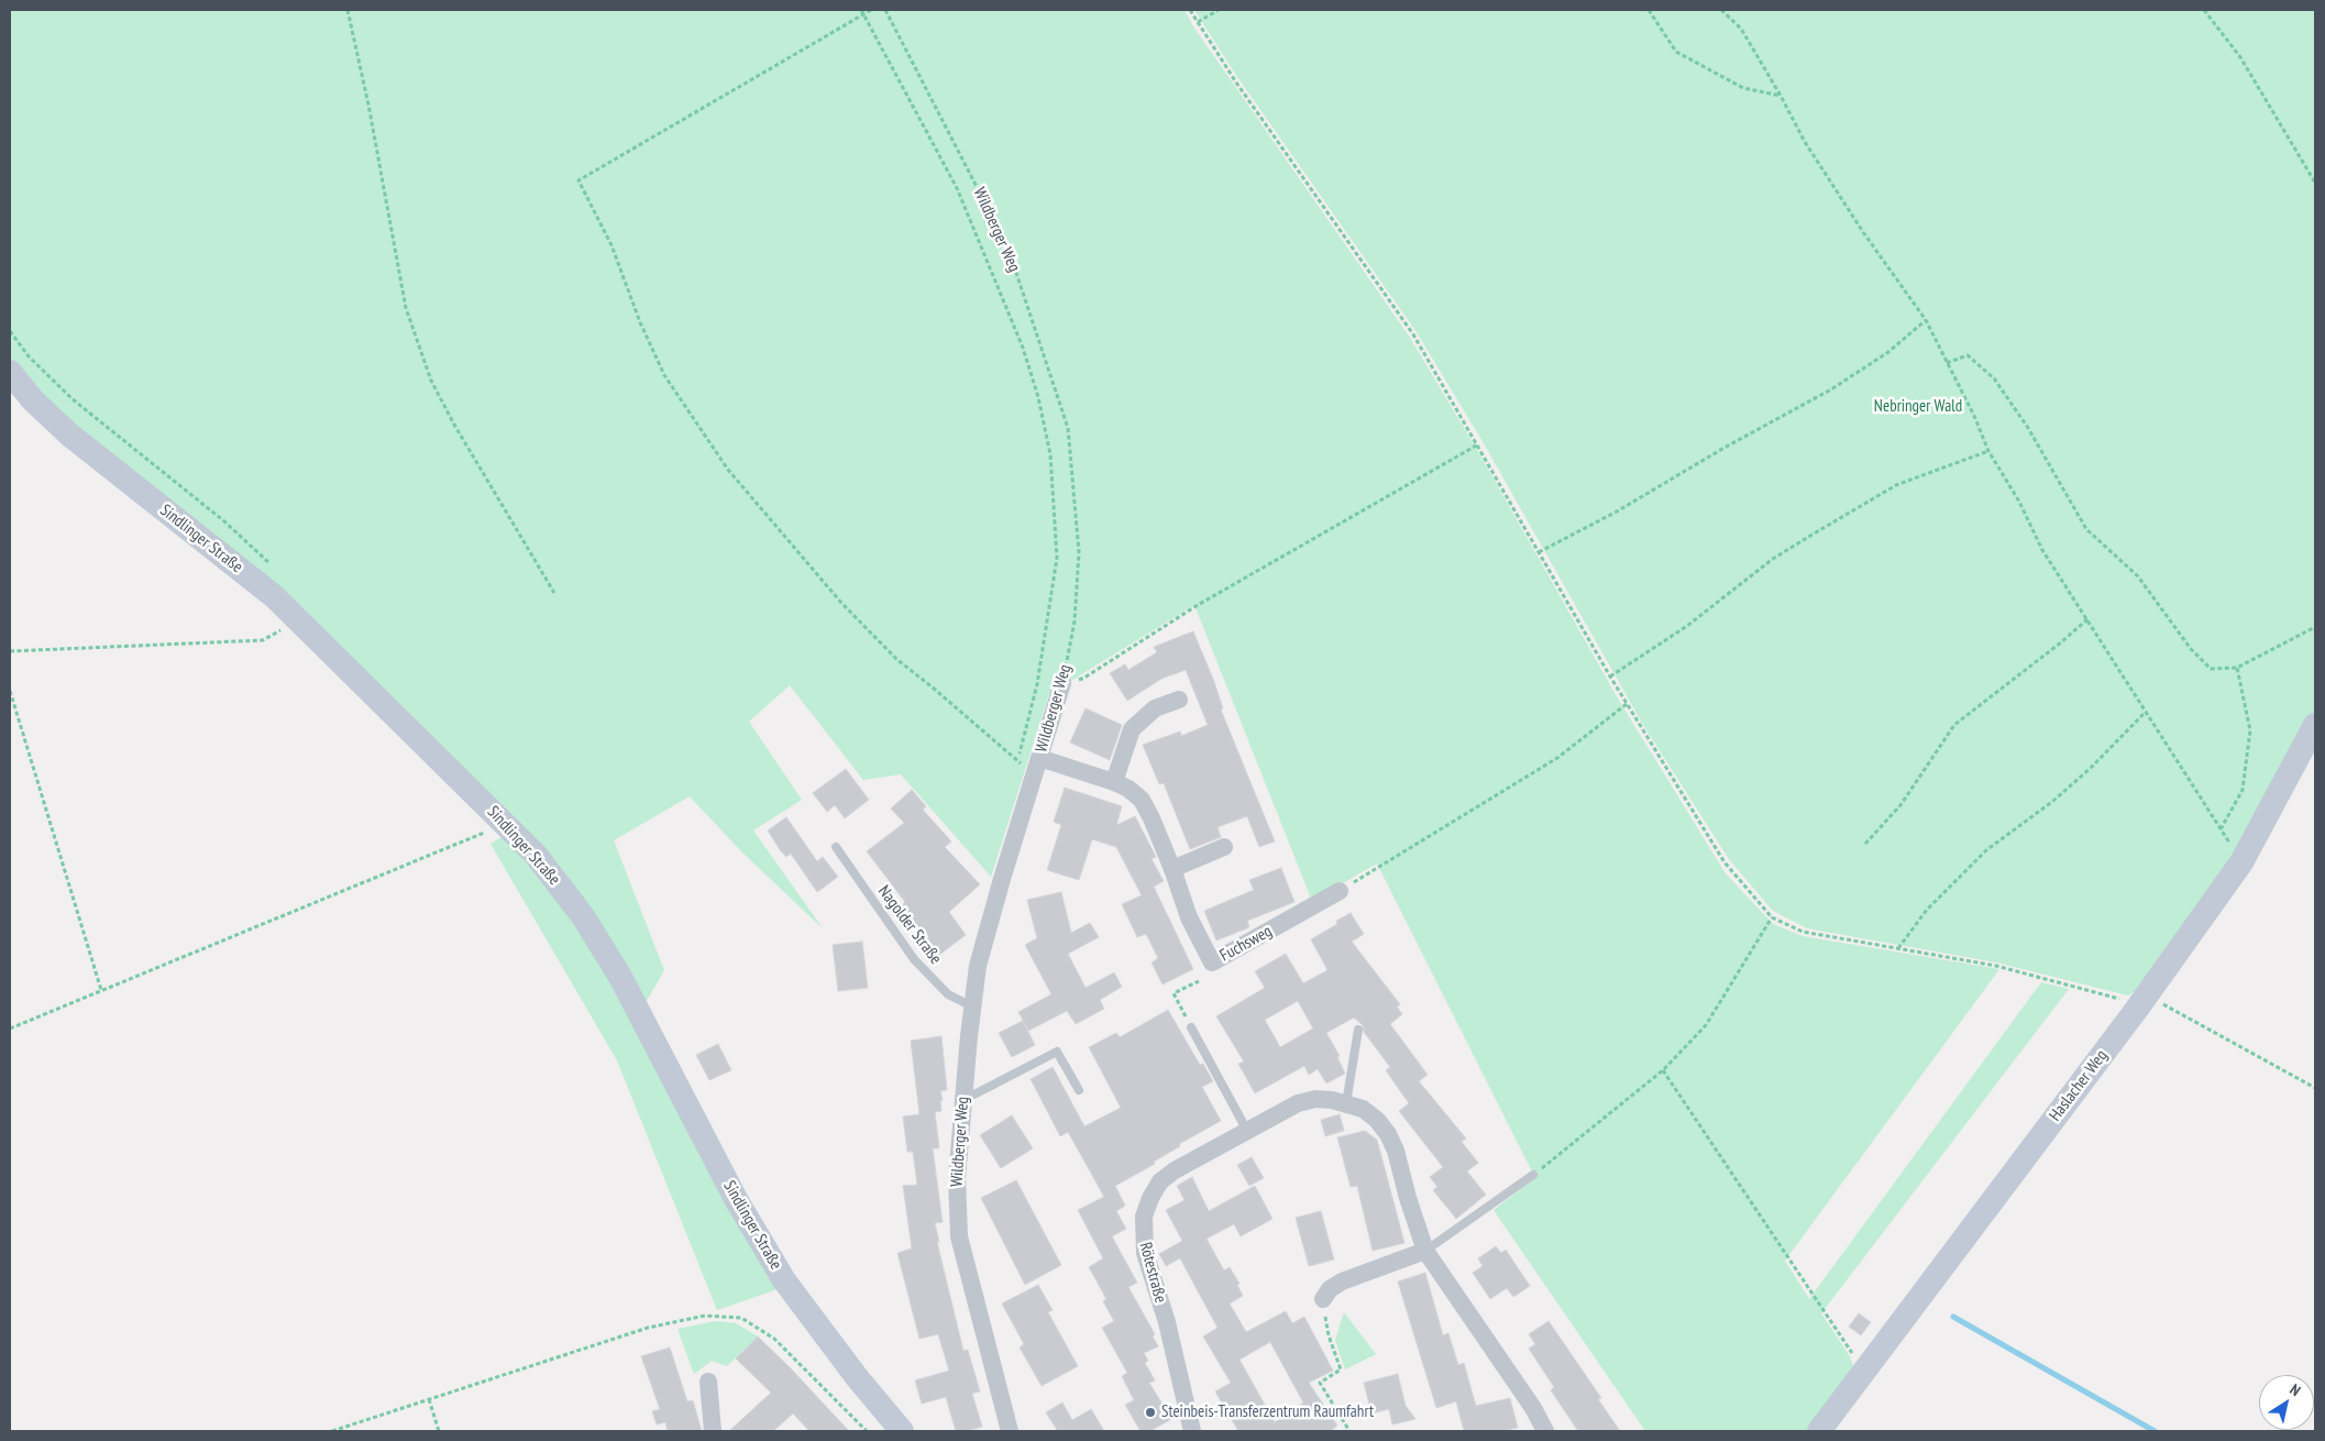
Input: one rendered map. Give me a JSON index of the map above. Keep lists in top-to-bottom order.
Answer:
{
  "streets": {
    "street": [
      "Wildberger Weg",
      "Sindlinger Straße",
      "Fuchsweg",
      "Haslacher Weg",
      "Rötestraße"
    ],
    "lane": ["Nagolder Straße"]
  },
  "crossings": [
    ["Wildberger Weg", "Nagolder Straße"],
    ["Wildberger Weg", "Fuchsweg"]
  ],
  "parks": ["Nebringer Wald"],
  "places": ["Steinbeis-Transferzentrum Raumfahrt"],
  "north": "top right"
}
